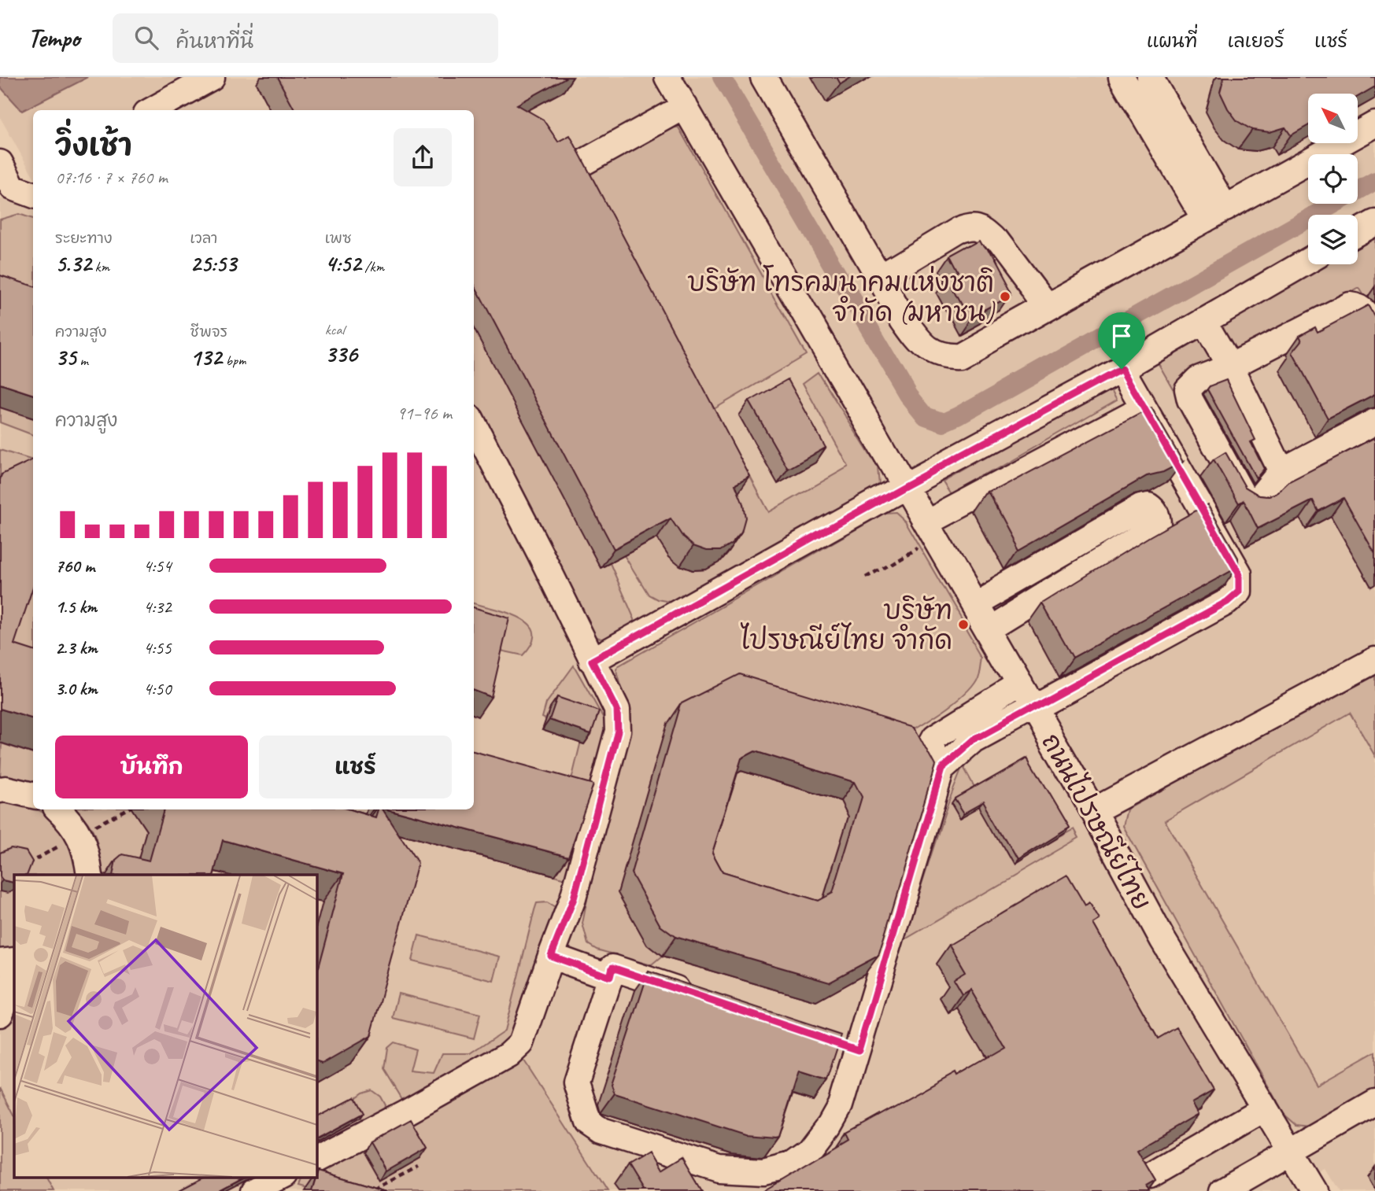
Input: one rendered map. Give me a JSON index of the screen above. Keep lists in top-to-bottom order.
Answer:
{
  "streets": {
    "street": ["ถนนไปรษณีย์ไทย"]
  },
  "places": ["บริษัท โทรคมนาคมแห่งชาติ จำกัด (มหาชน)", "บริษัท ไปรษณีย์ไทย จำกัด"],
  "north": "top left",
  "page": {
    "header": "Tempo",
    "search": "ค้นหาที่นี่",
    "nav": ["แผนที่", "เลเยอร์", "แชร์"],
    "heading": ["วิ่งเช้า", "07:16 · 7 × 760 m"],
    "stats": [
      ["ระยะทาง", "5.32 km"],
      ["เวลา", "25:53"],
      ["เพซ", "4:52 /km"],
      ["ความสูง", "35 m"],
      ["ชีพจร", "132 bpm"],
      ["kcal", "336"]
    ],
    "chart": ["ความสูง", "91–96 m"],
    "list": [
      {
        "name": "760 m",
        "note": "4:54"
      },
      {
        "name": "1.5 km",
        "note": "4:32"
      },
      {
        "name": "2.3 km",
        "note": "4:55"
      },
      {
        "name": "3.0 km",
        "note": "4:50"
      }
    ],
    "buttons": ["บันทึก", "แชร์"]
  }
}
